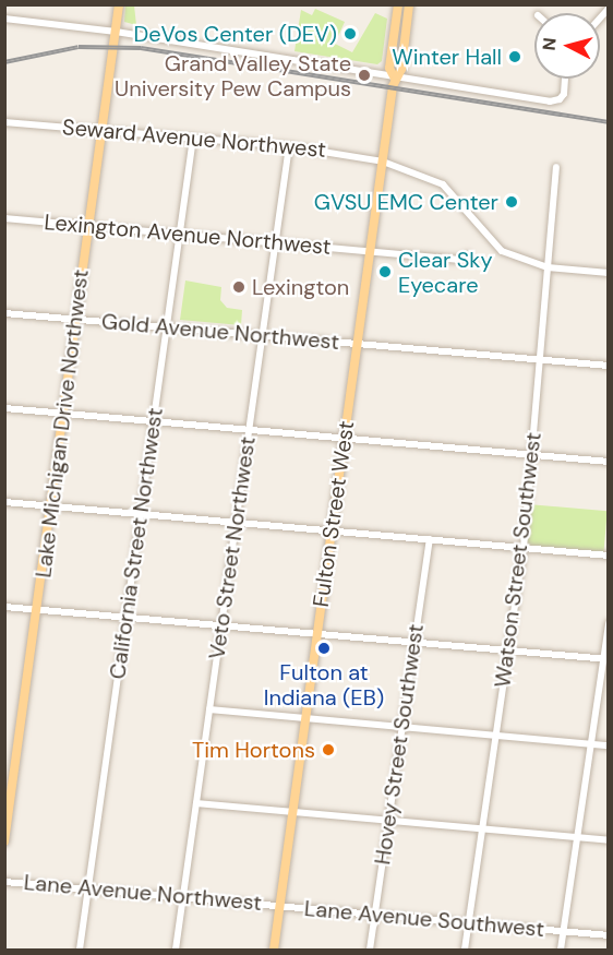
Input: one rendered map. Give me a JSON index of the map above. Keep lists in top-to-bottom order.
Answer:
{
  "streets": {
    "main road": ["Lake Michigan Drive Northwest", "Fulton Street West"],
    "street": [
      "Seward Avenue Northwest",
      "Lexington Avenue Northwest",
      "Gold Avenue Northwest",
      "California Street Northwest",
      "Veto Street Northwest",
      "Watson Street Southwest",
      "Hovey Street Southwest",
      "Lane Avenue Northwest",
      "Lane Avenue Southwest"
    ]
  },
  "crossings": [
    ["Seward Avenue Northwest", "Lake Michigan Drive Northwest"],
    ["Seward Avenue Northwest", "Fulton Street West"],
    ["Seward Avenue Northwest", "California Street Northwest"],
    ["Seward Avenue Northwest", "Veto Street Northwest"],
    ["Seward Avenue Northwest", "Watson Street Southwest"],
    ["Lexington Avenue Northwest", "Lake Michigan Drive Northwest"],
    ["Lexington Avenue Northwest", "Fulton Street West"],
    ["Lexington Avenue Northwest", "California Street Northwest"],
    ["Lexington Avenue Northwest", "Veto Street Northwest"],
    ["Gold Avenue Northwest", "Lake Michigan Drive Northwest"],
    ["Gold Avenue Northwest", "Fulton Street West"],
    ["Gold Avenue Northwest", "California Street Northwest"],
    ["Gold Avenue Northwest", "Veto Street Northwest"],
    ["Gold Avenue Northwest", "Watson Street Southwest"],
    ["Fulton Street West", "Lane Avenue Northwest"],
    ["Fulton Street West", "Lane Avenue Southwest"],
    ["California Street Northwest", "Lane Avenue Northwest"],
    ["Veto Street Northwest", "Lane Avenue Northwest"],
    ["Watson Street Southwest", "Lane Avenue Southwest"],
    ["Hovey Street Southwest", "Lane Avenue Southwest"],
    ["Lane Avenue Northwest", "Lane Avenue Southwest"]
  ],
  "places": [
    "DeVos Center (DEV)",
    "Winter Hall",
    "Grand Valley State University Pew Campus",
    "GVSU EMC Center",
    "Clear Sky Eyecare",
    "Lexington",
    "Fulton at Indiana (EB)",
    "Tim Hortons"
  ],
  "north": "left"
}
